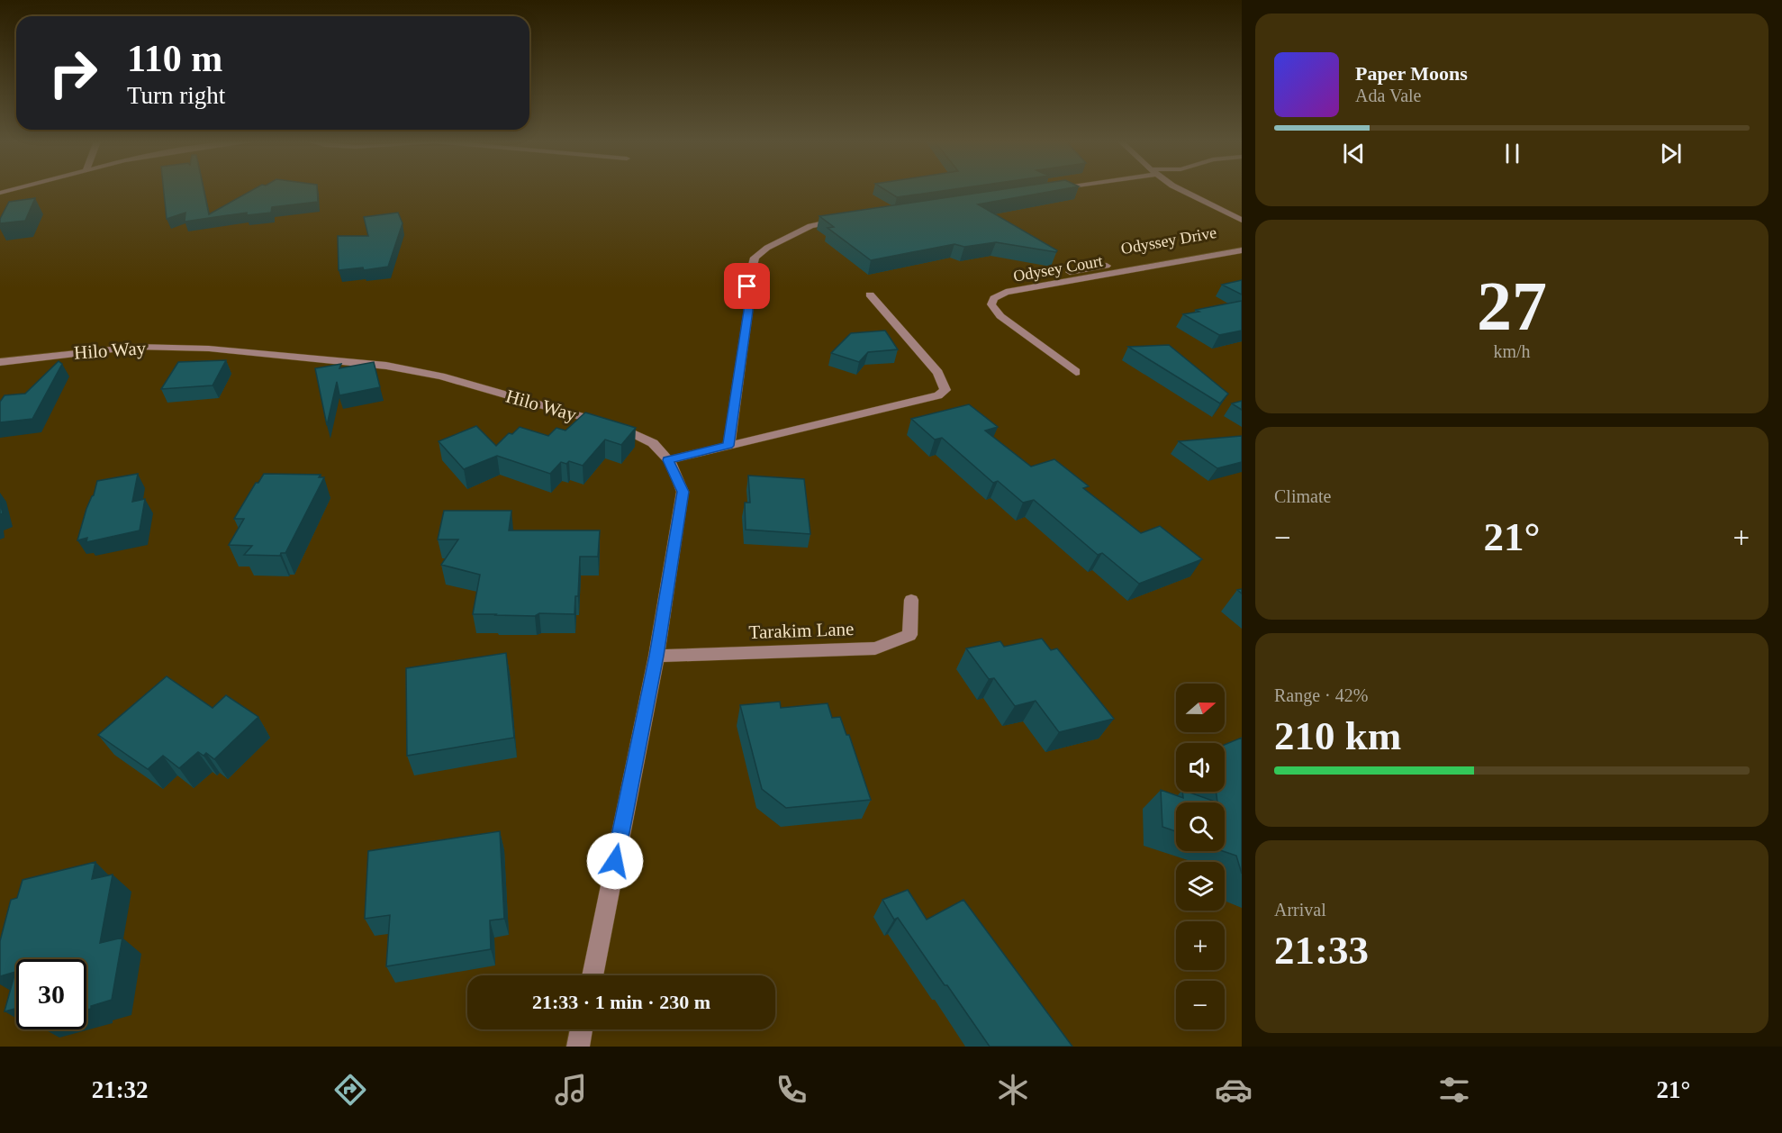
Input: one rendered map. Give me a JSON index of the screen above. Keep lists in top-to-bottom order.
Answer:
{
  "streets": {
    "street": [
      "Odyssey Drive",
      "Odysey Court",
      "Hilo Way",
      "Tarakim Lane"
    ]
  },
  "crossings": [
    ["Hilo Way", "Tarakim Lane"]
  ],
  "north": "right",
  "page": {
    "turn": ["110 m", "Turn right"],
    "song": ["Paper Moons", "Ada Vale"],
    "tile": [
      ["27", "km/h"],
      "Climate",
      ["Range · 42%", "210 km"],
      ["Arrival", "21:33"]
    ],
    "heat": ["−", "21°", "+"],
    "map_buttons": ["+", "−"],
    "limit": "30",
    "trip": "21:33 · 1 min · 230 m",
    "tabs": ["21:32", "21°"]
  }
}
